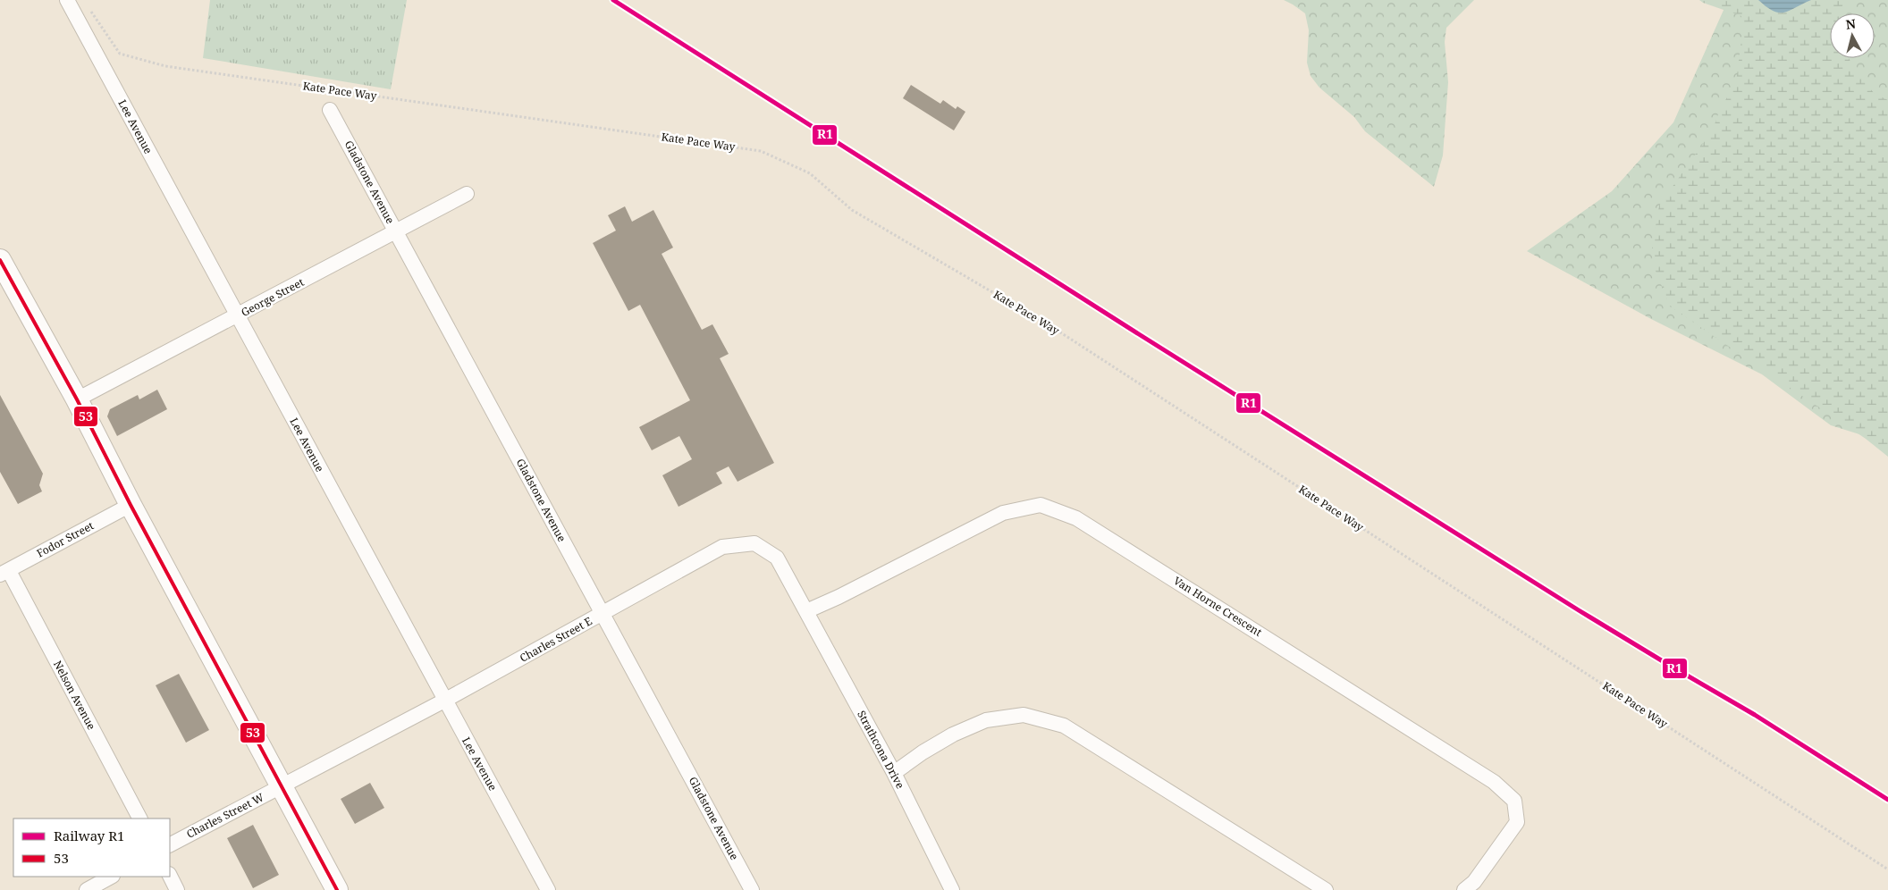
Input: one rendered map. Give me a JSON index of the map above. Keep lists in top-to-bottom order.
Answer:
{
  "streets": {
    "street": [
      "Lee Avenue",
      "Gladstone Avenue",
      "George Street",
      "Fodor Street",
      "Van Horne Crescent",
      "Charles Street E",
      "Nelson Avenue",
      "Strathcona Drive",
      "Charles Street W"
    ],
    "path": ["Kate Pace Way"]
  },
  "crossings": [
    ["Lee Avenue", "George Street"],
    ["Lee Avenue", "Charles Street E"],
    ["Gladstone Avenue", "George Street"],
    ["Gladstone Avenue", "Charles Street E"],
    ["Fodor Street", "Nelson Avenue"],
    ["Van Horne Crescent", "Charles Street E"],
    ["Van Horne Crescent", "Strathcona Drive"],
    ["Charles Street E", "Strathcona Drive"],
    ["Charles Street E", "Charles Street W"]
  ],
  "lines": ["rail line R1", "transit line 53"],
  "legend": ["Railway R1", "53"],
  "north": "top"
}
